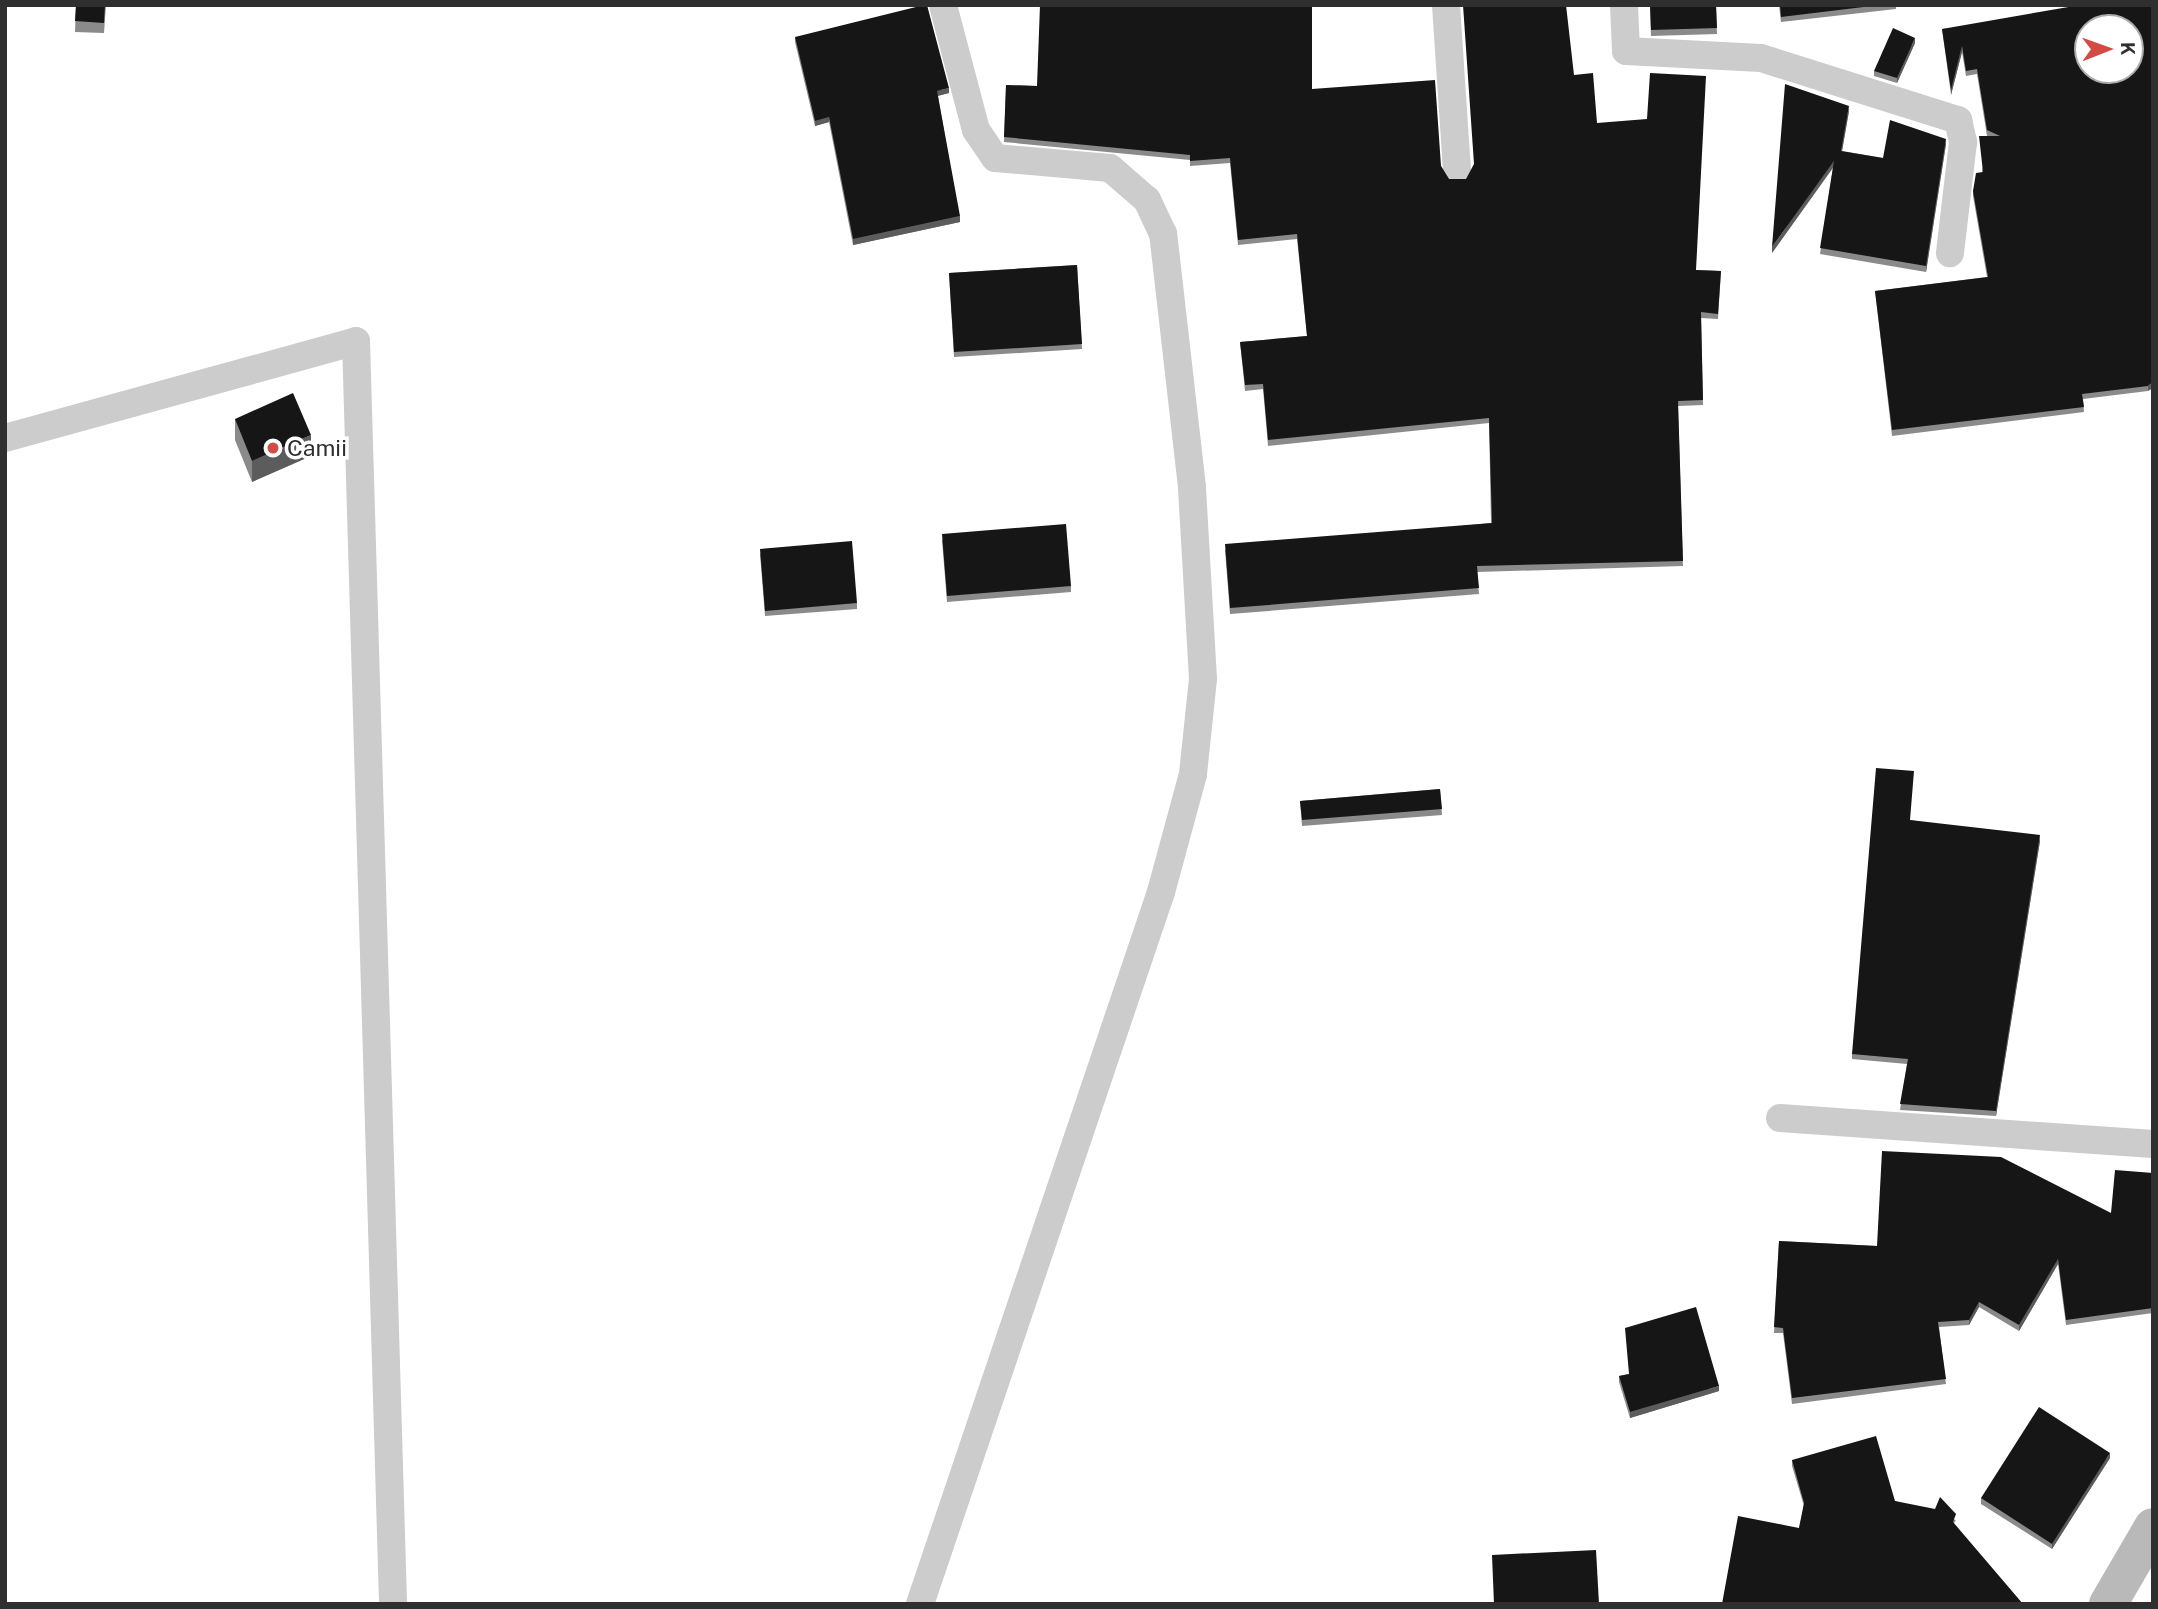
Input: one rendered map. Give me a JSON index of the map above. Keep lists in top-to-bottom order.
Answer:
{
  "places": ["Camii"],
  "north": "right"
}
